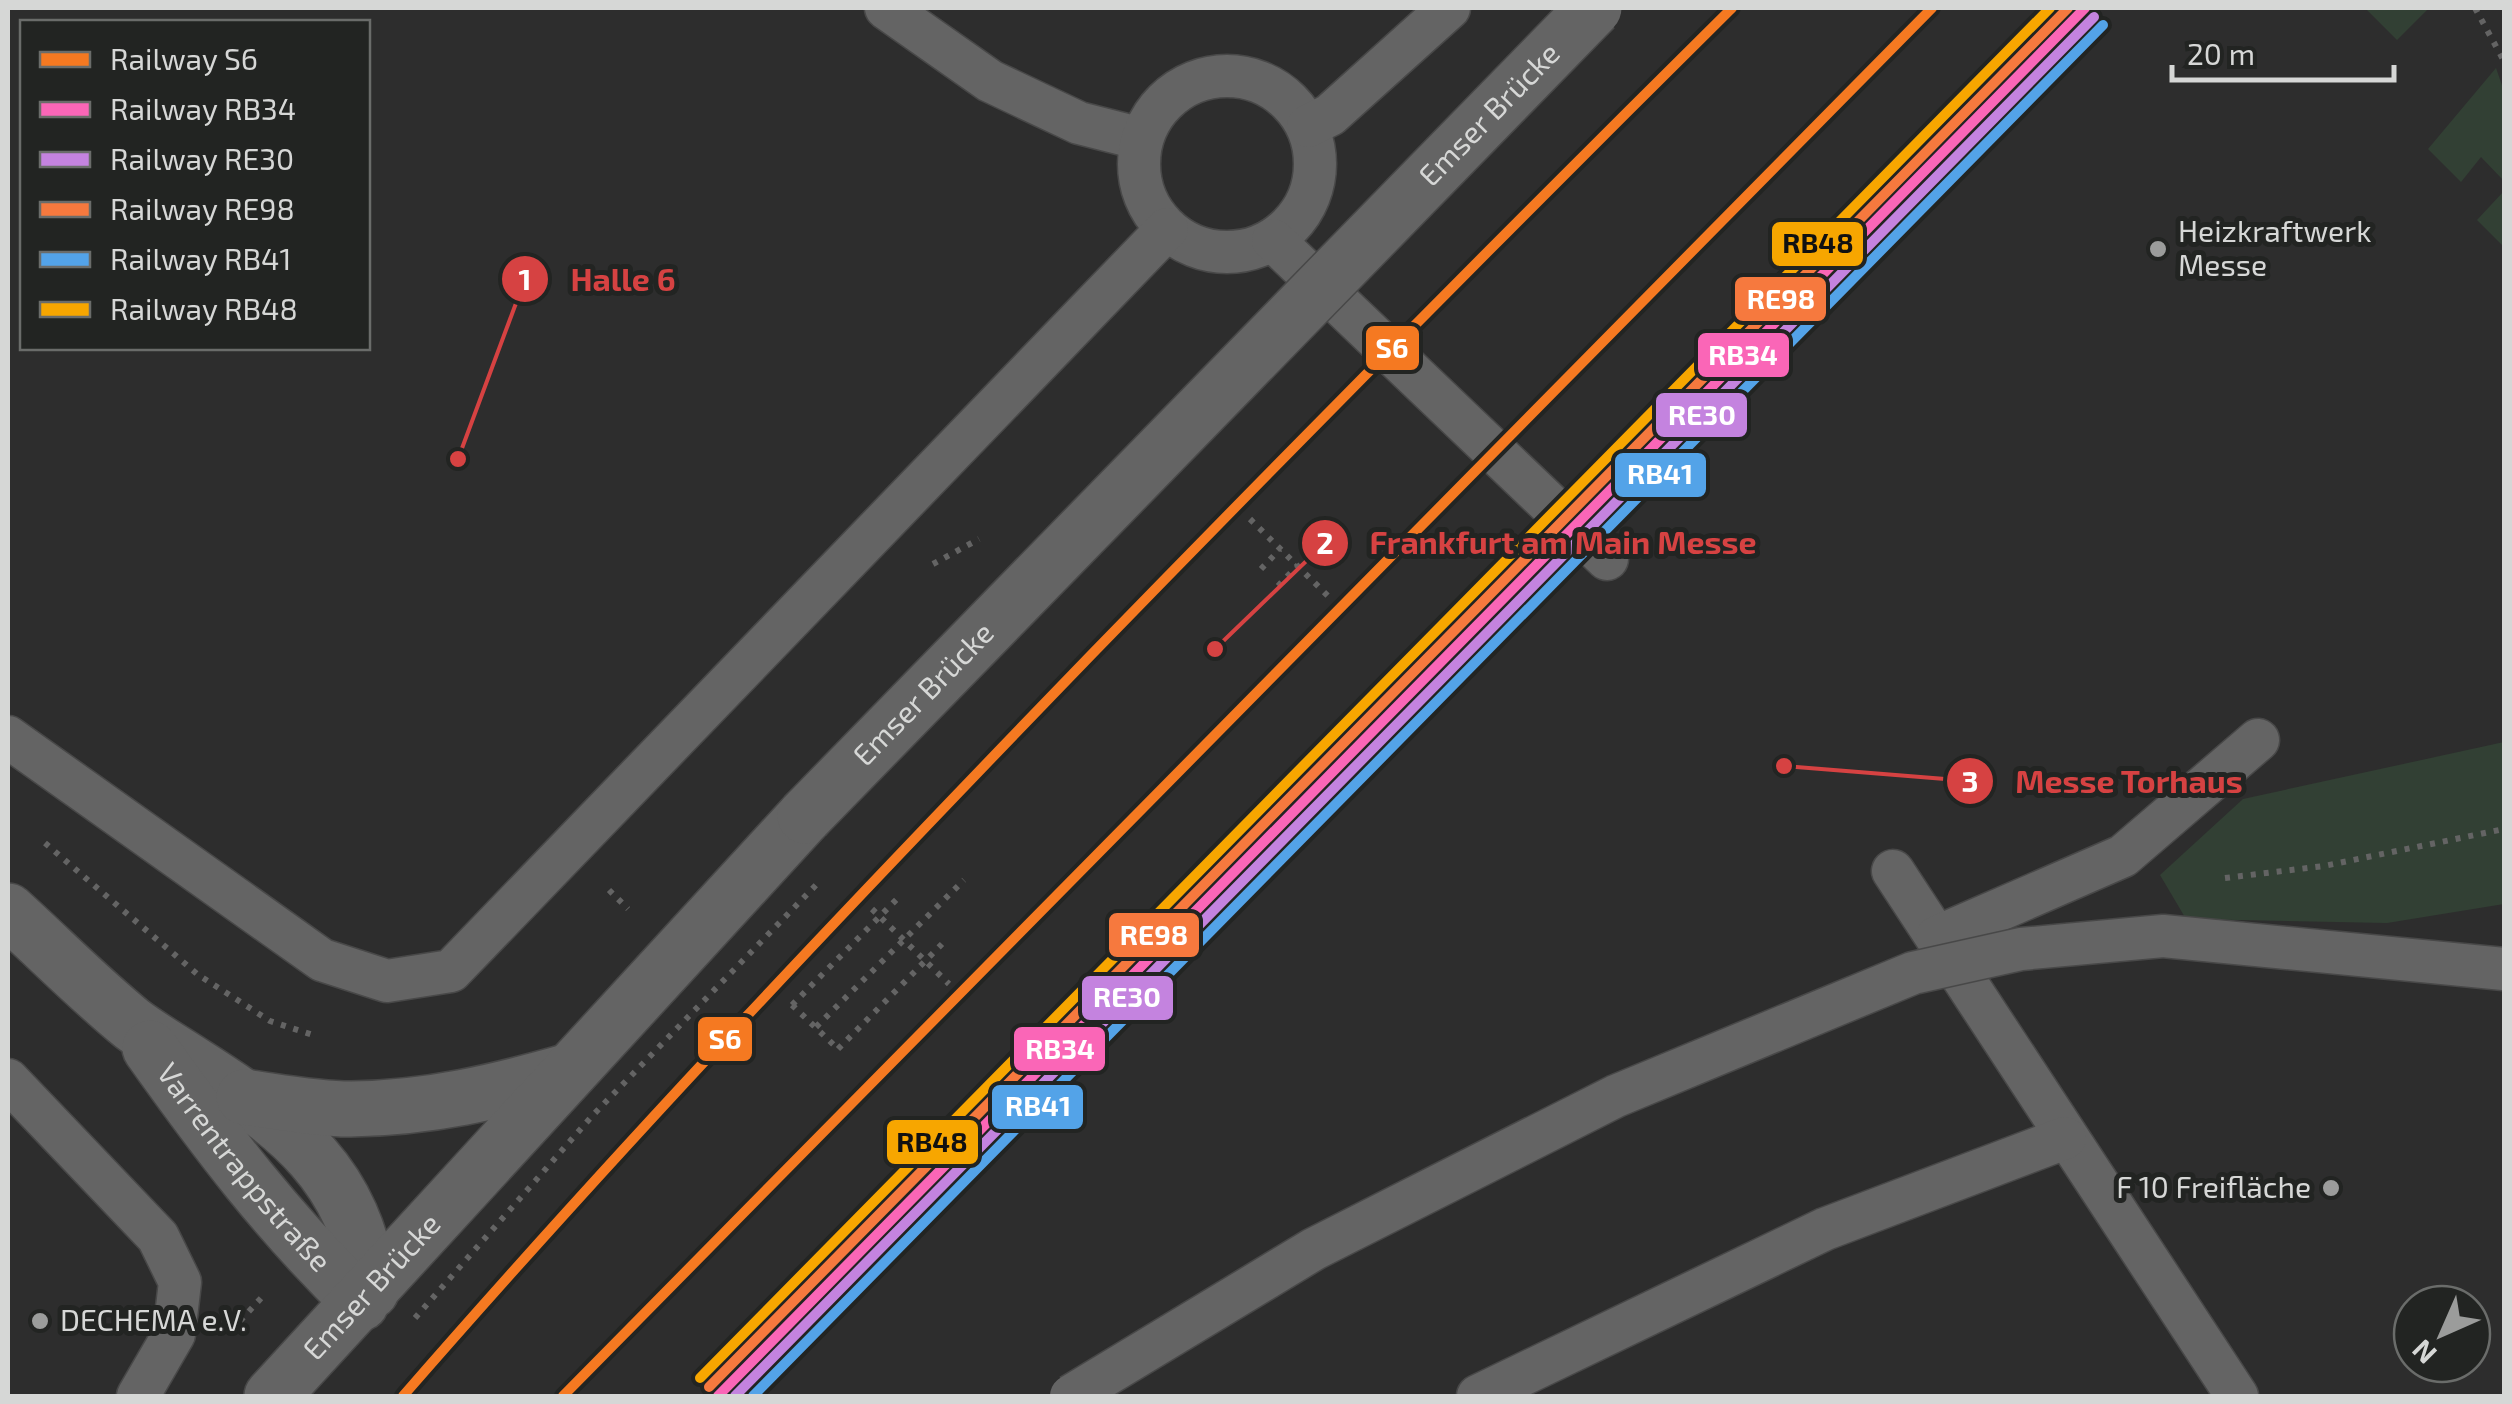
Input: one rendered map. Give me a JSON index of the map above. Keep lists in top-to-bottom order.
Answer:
{
  "streets": {
    "street": ["Emser Brücke", "Varrentrappstraße"]
  },
  "crossings": [
    ["Emser Brücke", "Varrentrappstraße"]
  ],
  "places": [
    "Heizkraftwerk Messe",
    "Halle 6",
    "Frankfurt am Main Messe",
    "Messe Torhaus",
    "F 10 Freifläche",
    "DECHEMA e.V."
  ],
  "lines": [
    "rail line S6",
    "rail line RB34",
    "rail line RE98",
    "rail line RB48",
    "rail line RE30",
    "rail line RB41"
  ],
  "legend": [
    "Railway S6",
    "Railway RB34",
    "Railway RE30",
    "Railway RE98",
    "Railway RB41",
    "Railway RB48"
  ],
  "scale_bar": "20 m",
  "north": "bottom left"
}
